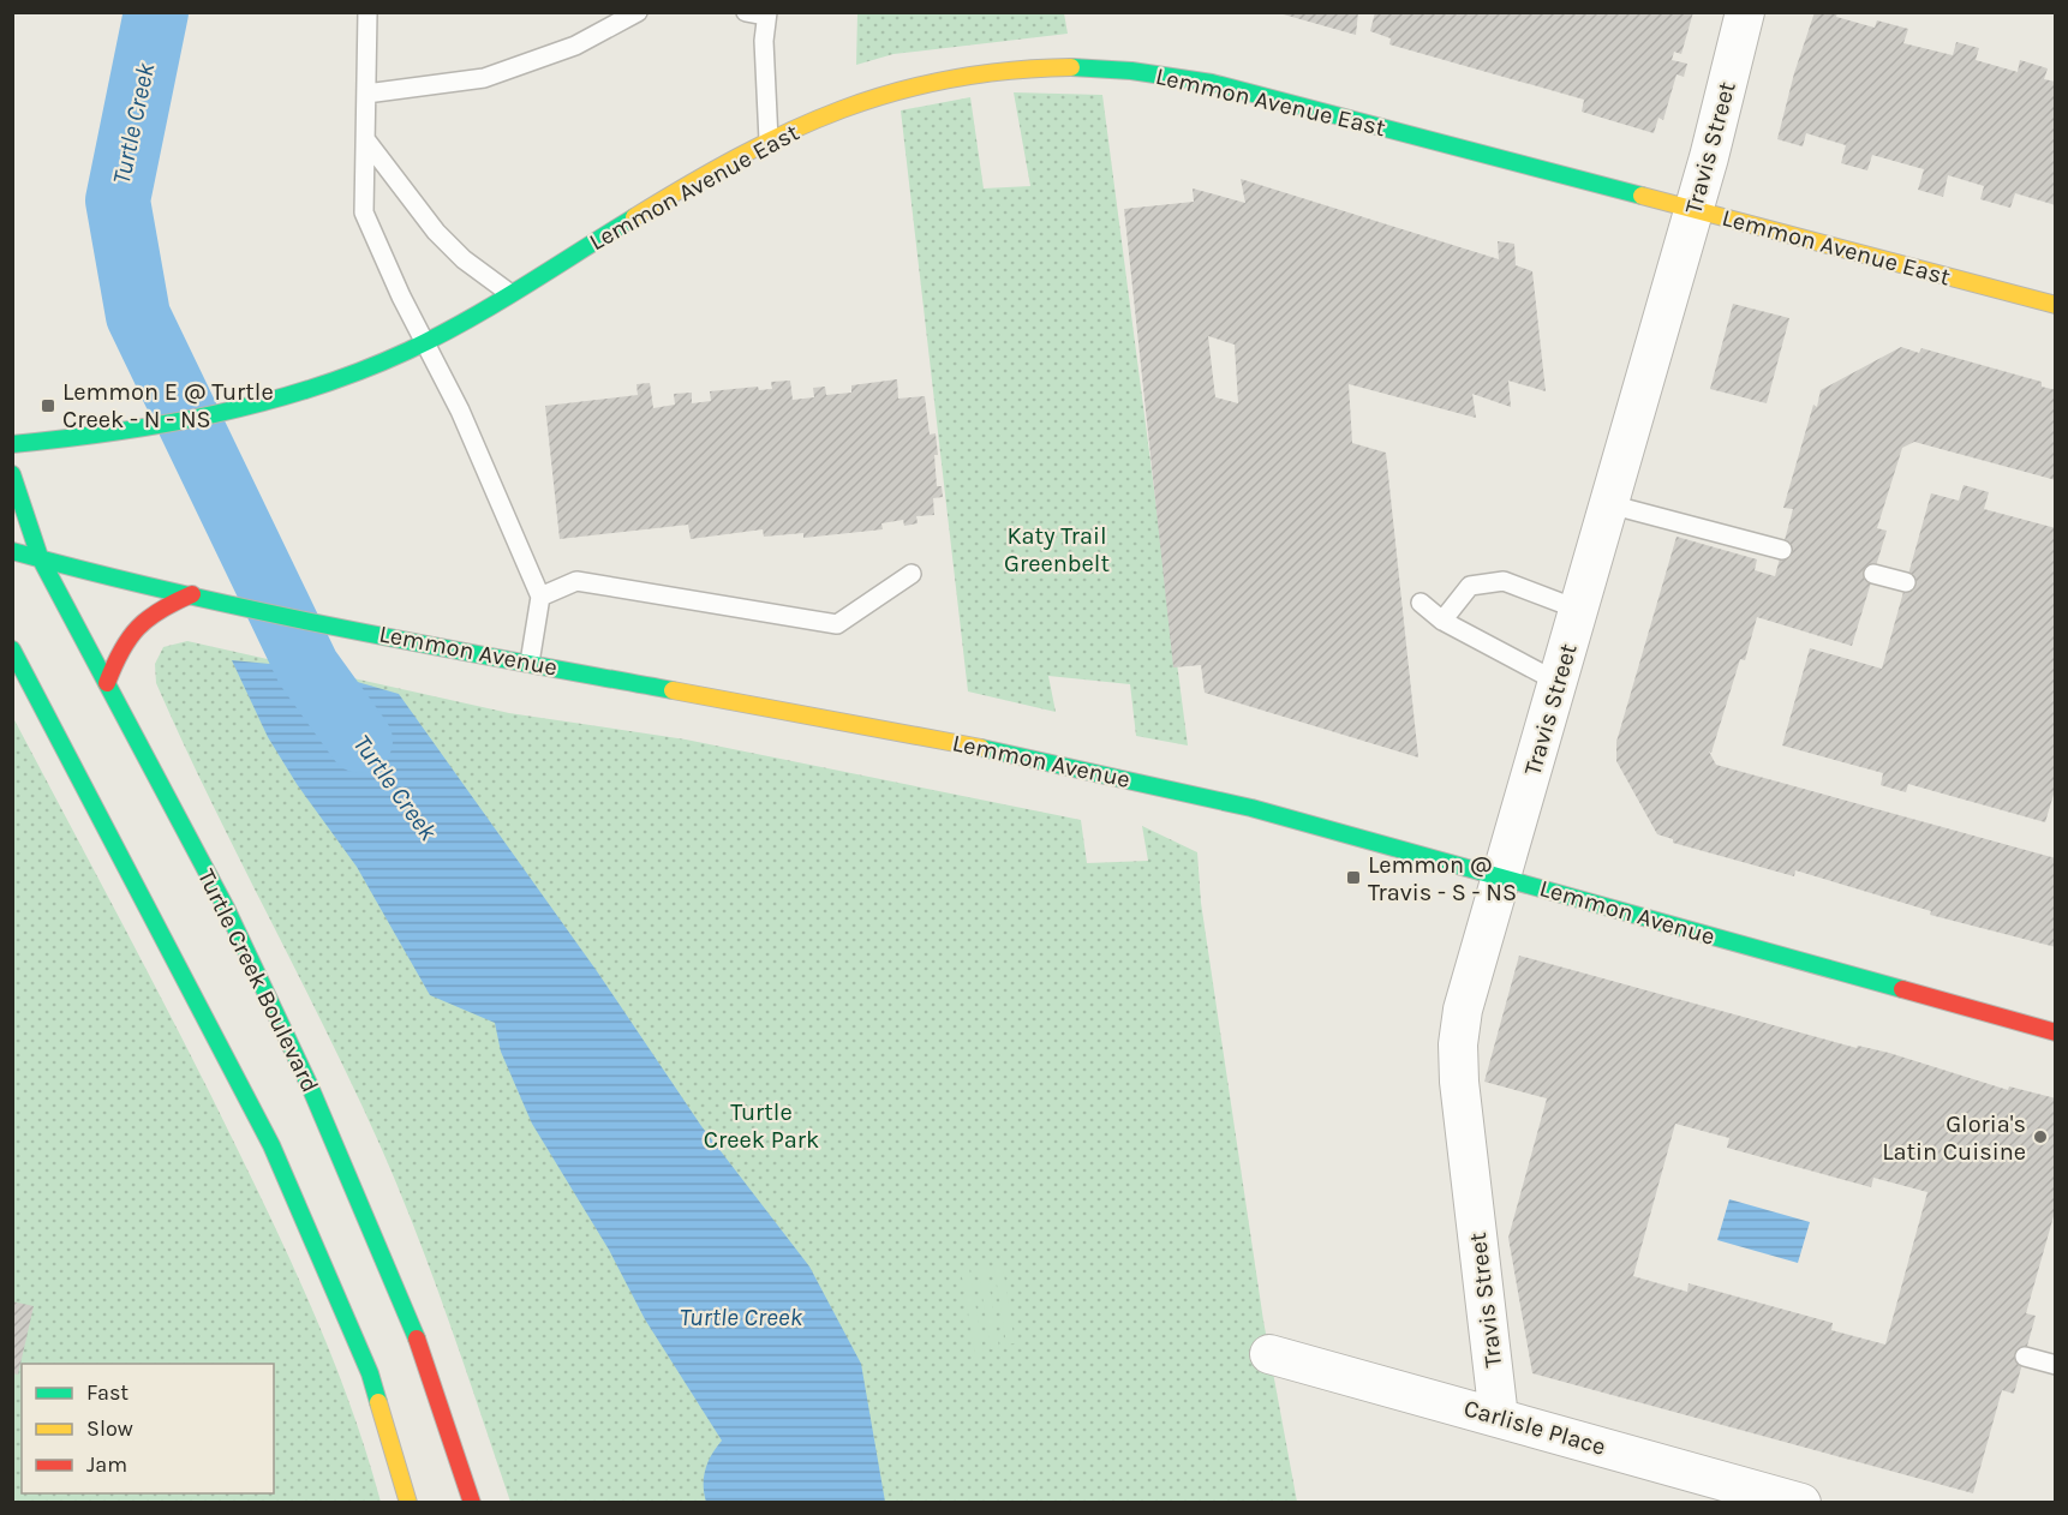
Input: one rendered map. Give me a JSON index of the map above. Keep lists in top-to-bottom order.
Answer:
{
  "streets": {
    "main road": ["Lemmon Avenue East", "Lemmon Avenue", "Turtle Creek Boulevard"],
    "street": ["Travis Street", "Carlisle Place"]
  },
  "crossings": [
    ["Lemmon Avenue East", "Travis Street"],
    ["Travis Street", "Lemmon Avenue"],
    ["Travis Street", "Carlisle Place"],
    ["Lemmon Avenue", "Turtle Creek Boulevard"]
  ],
  "water": ["Turtle Creek"],
  "parks": ["Katy Trail Greenbelt", "Turtle Creek Park"],
  "places": {
    "transit": ["Lemmon E @ Turtle Creek - N - NS", "Lemmon @ Travis - S - NS"],
    "other": ["Gloria's Latin Cuisine"]
  },
  "legend": ["Fast", "Slow", "Jam"]
}
